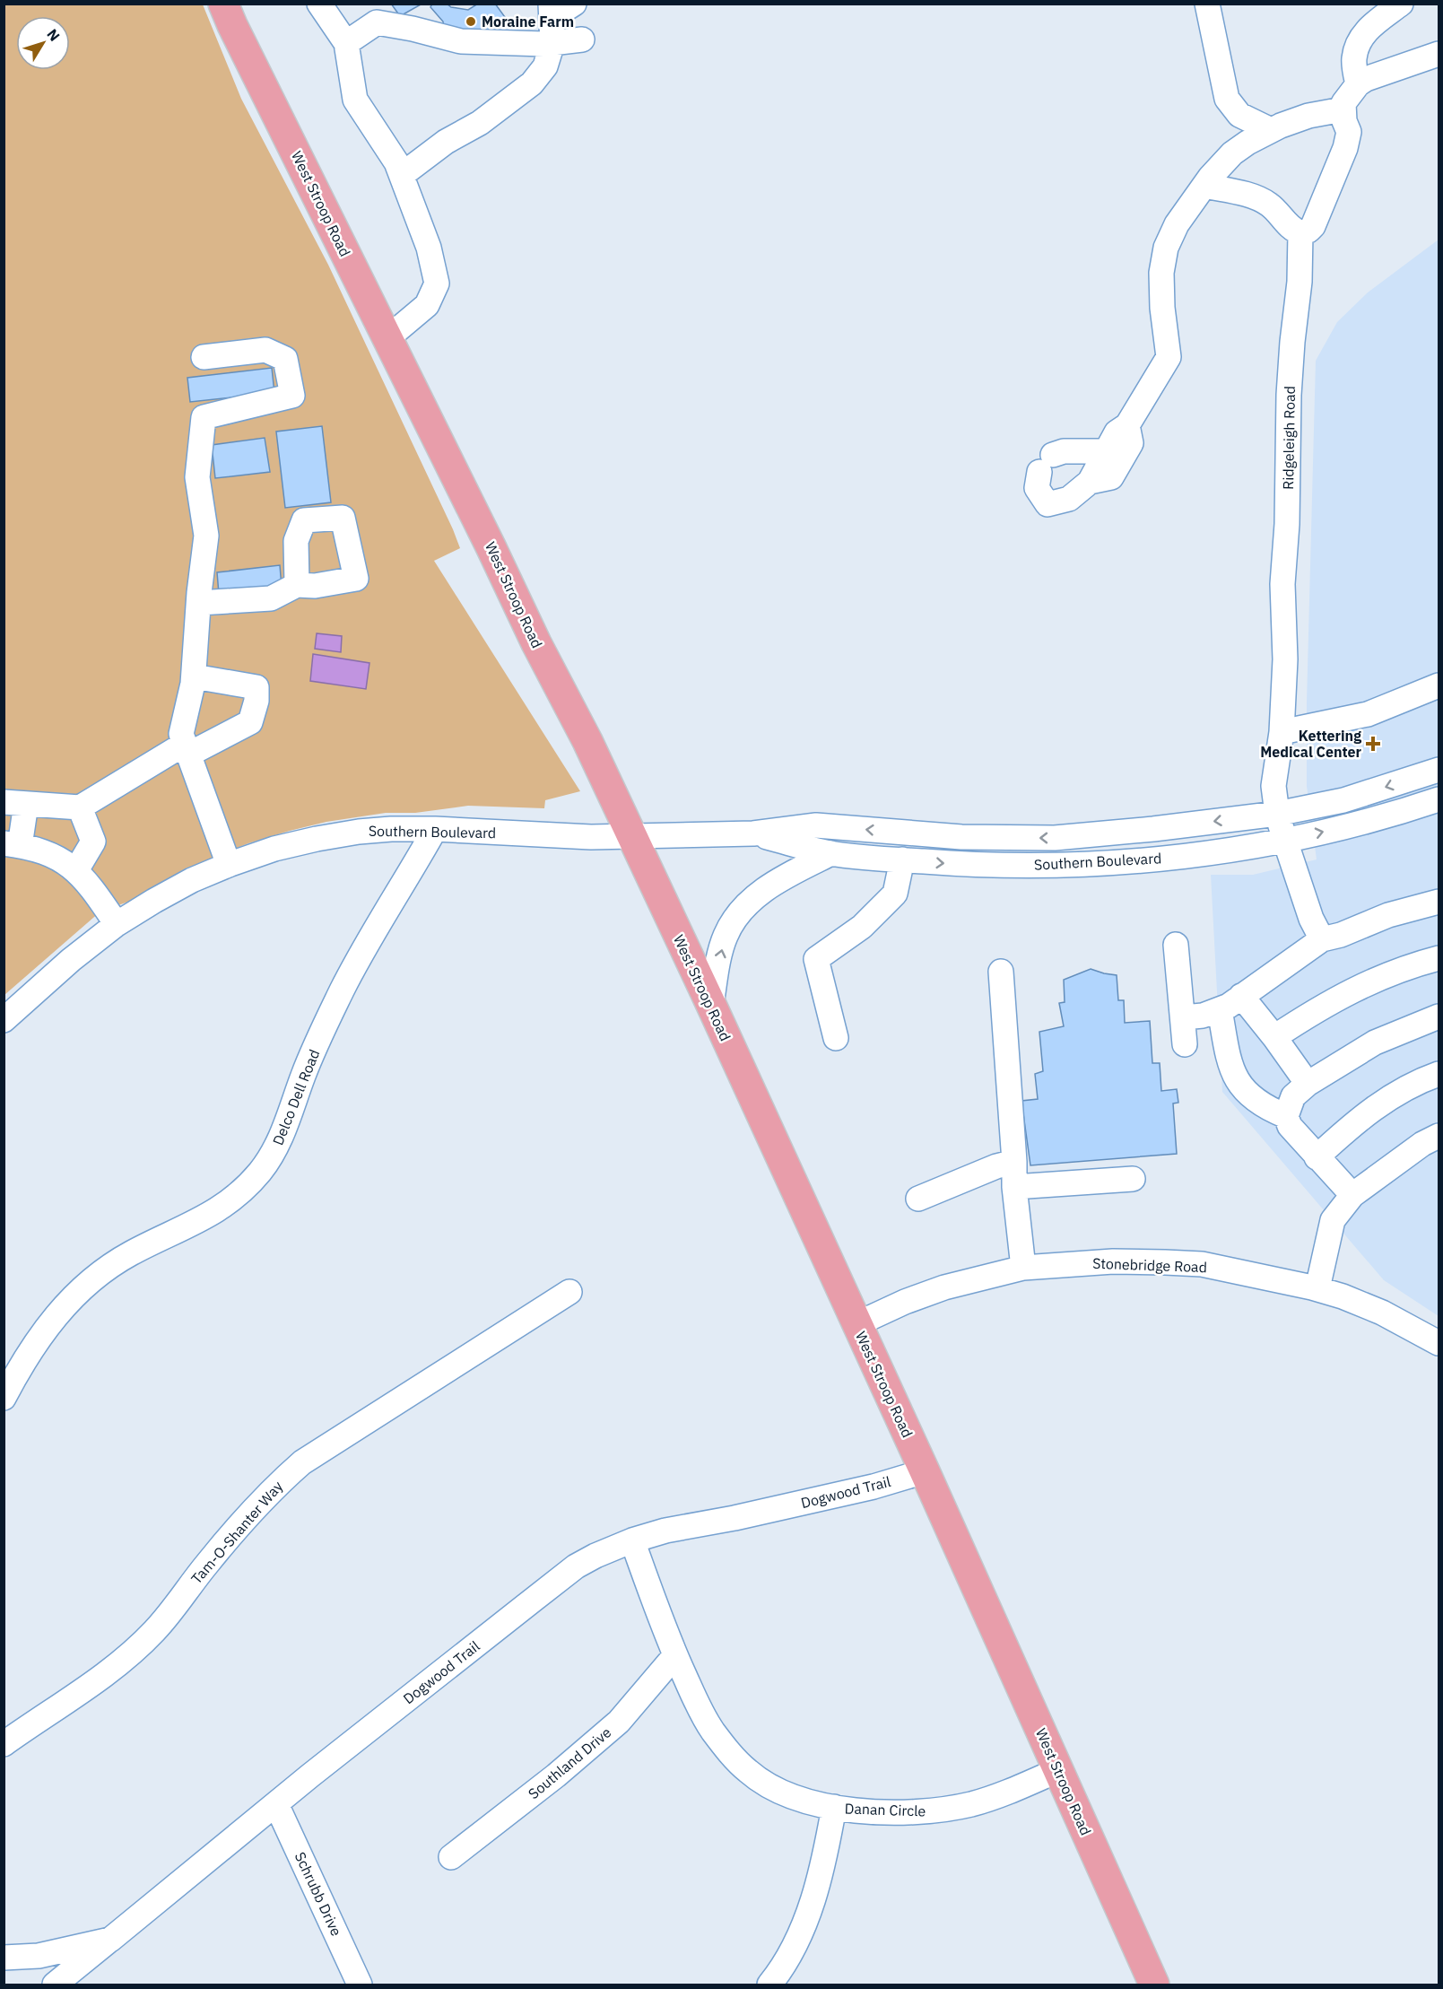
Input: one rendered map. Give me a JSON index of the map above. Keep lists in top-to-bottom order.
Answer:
{
  "streets": {
    "main road": ["West Stroop Road"],
    "street": [
      "Ridgeleigh Road",
      "Southern Boulevard",
      "Delco Dell Road",
      "Stonebridge Road",
      "Dogwood Trail",
      "Tam-O-Shanter Way",
      "Southland Drive",
      "Danan Circle",
      "Schrubb Drive"
    ]
  },
  "crossings": [
    ["West Stroop Road", "Southern Boulevard"],
    ["West Stroop Road", "Stonebridge Road"],
    ["West Stroop Road", "Dogwood Trail"],
    ["West Stroop Road", "Danan Circle"],
    ["Ridgeleigh Road", "Southern Boulevard"],
    ["Southern Boulevard", "Delco Dell Road"],
    ["Dogwood Trail", "Danan Circle"],
    ["Dogwood Trail", "Schrubb Drive"],
    ["Southland Drive", "Danan Circle"]
  ],
  "places": {
    "other": ["Moraine Farm"],
    "health": ["Kettering Medical Center"]
  },
  "north": "top right"
}
